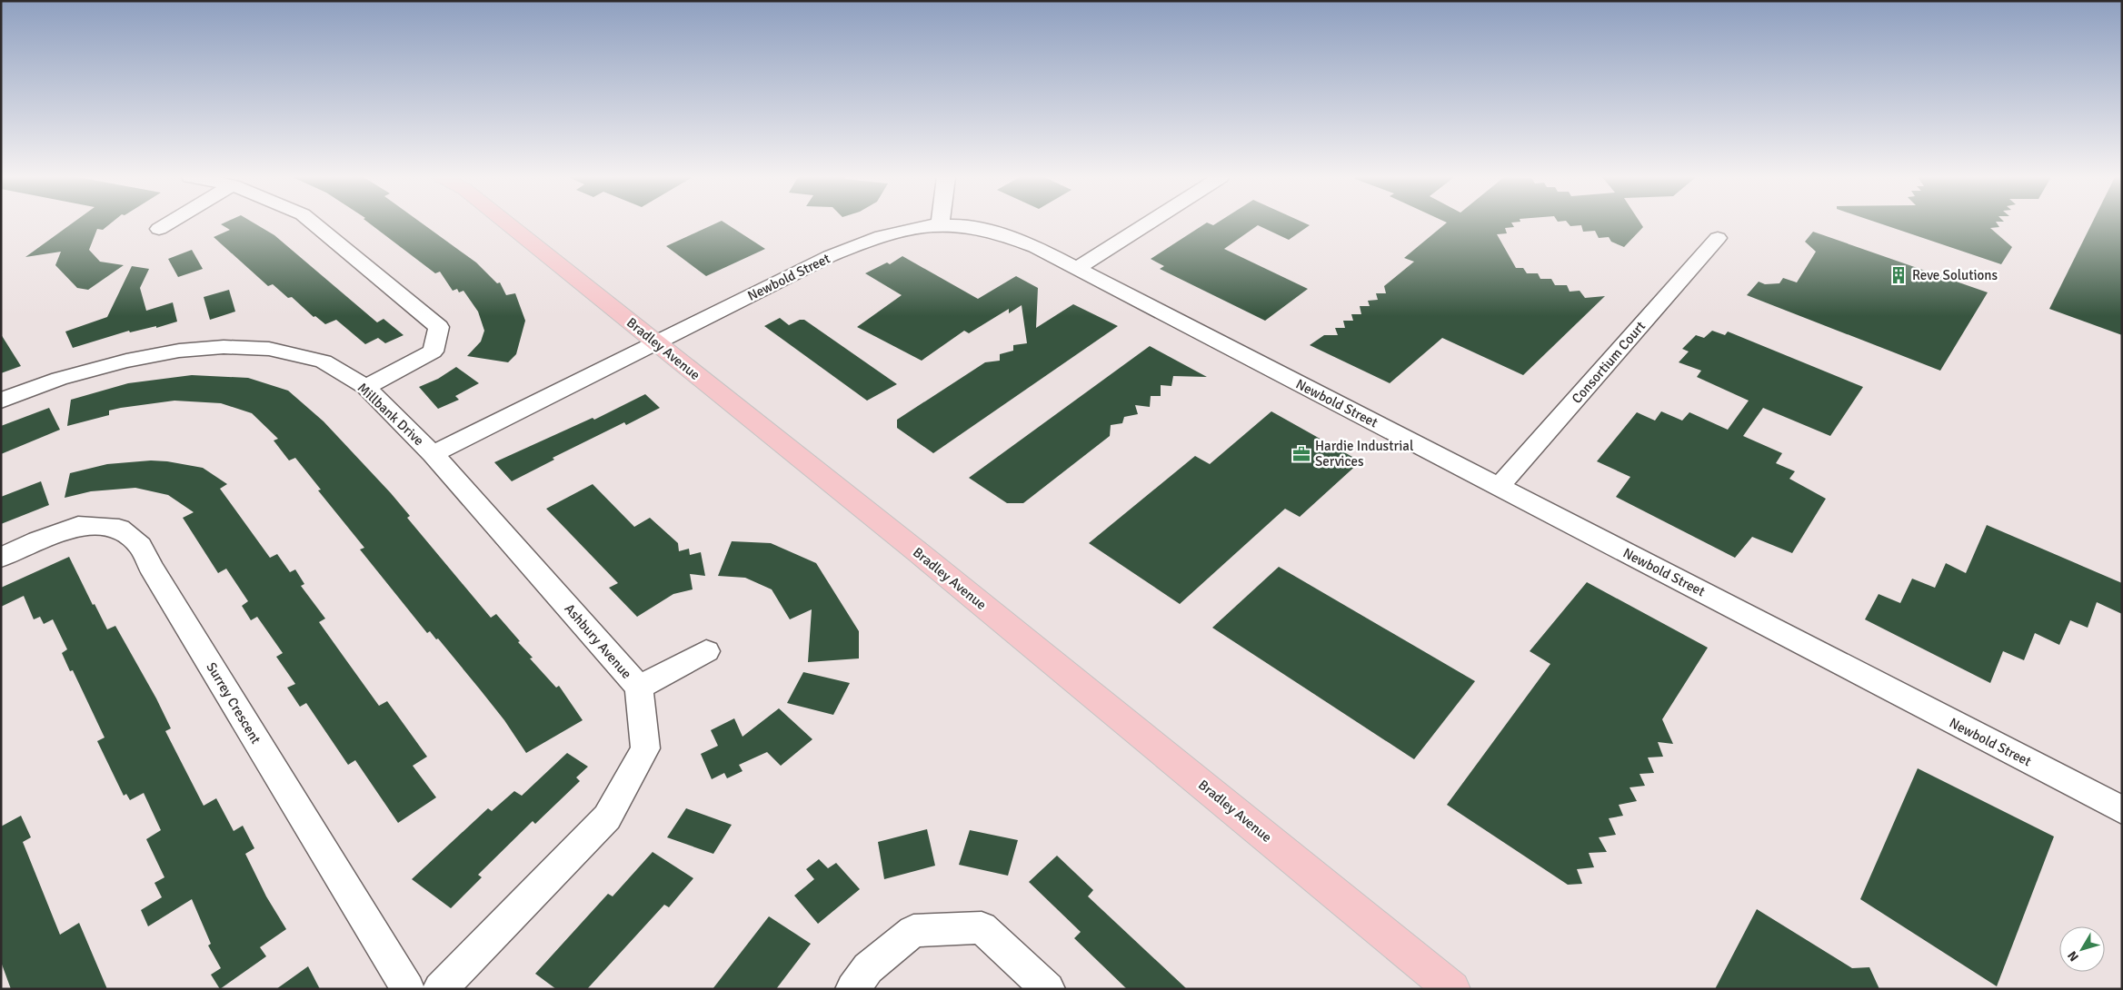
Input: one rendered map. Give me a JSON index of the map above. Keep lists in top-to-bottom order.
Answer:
{
  "streets": {
    "main road": ["Bradley Avenue"],
    "street": [
      "Newbold Street",
      "Consortium Court",
      "Millbank Drive",
      "Ashbury Avenue",
      "Surrey Crescent"
    ]
  },
  "crossings": [
    ["Newbold Street", "Bradley Avenue"],
    ["Newbold Street", "Consortium Court"],
    ["Newbold Street", "Millbank Drive"],
    ["Bradley Avenue", "Millbank Drive"],
    ["Millbank Drive", "Ashbury Avenue"]
  ],
  "places": {
    "building": ["Reve Solutions"],
    "office": ["Hardie Industrial Services"]
  },
  "north": "bottom left"
}
